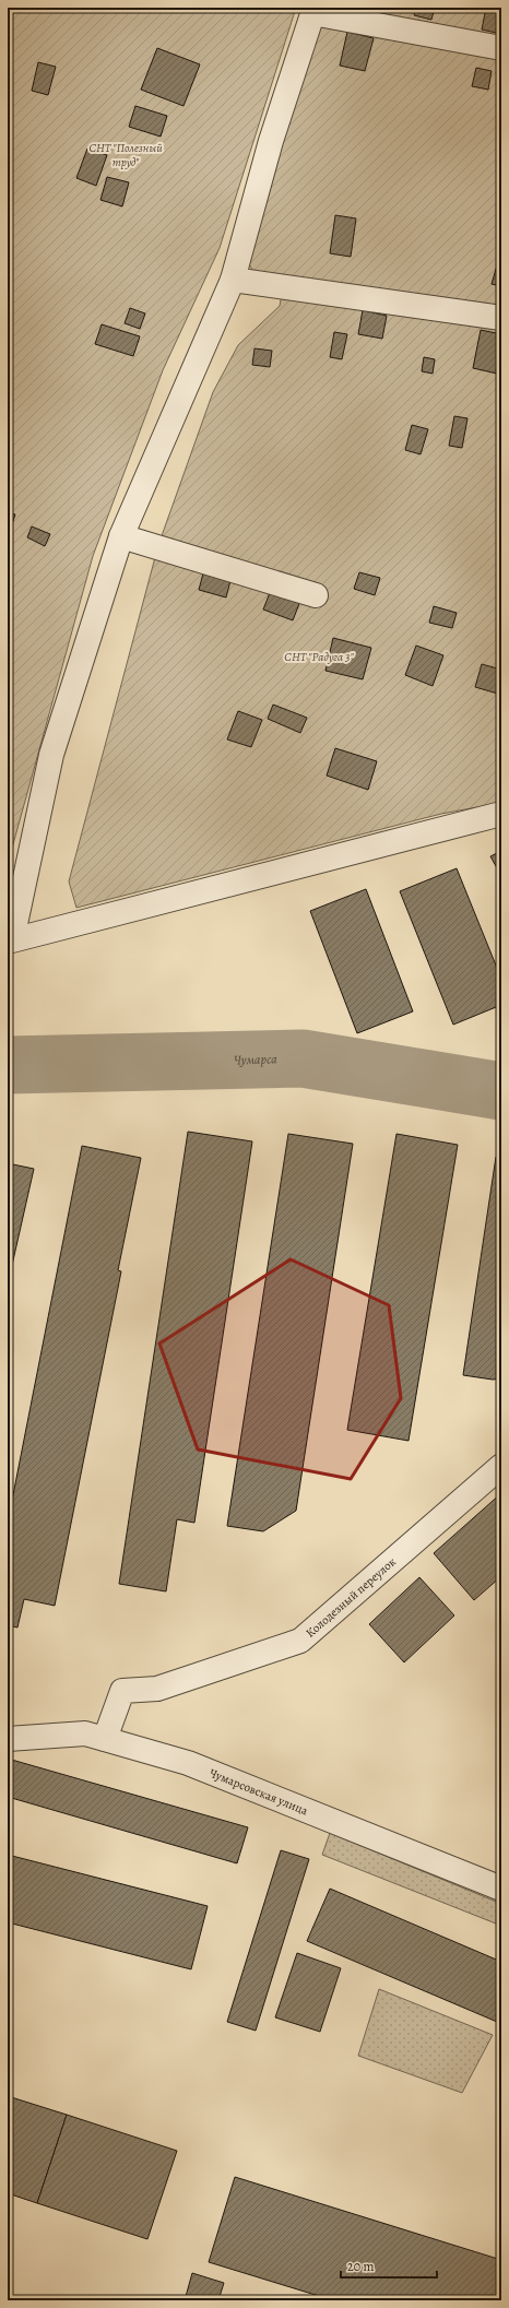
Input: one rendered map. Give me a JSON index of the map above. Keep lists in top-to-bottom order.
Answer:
{
  "streets": {
    "street": ["Колодезный переулок", "Чумарсовская улица"]
  },
  "crossings": [
    ["Колодезный переулок", "Чумарсовская улица"]
  ],
  "water": ["Чумарса"],
  "parks": ["СНТ \"Полезный труд\"", "СНТ \"Радуга 3\""],
  "scale_bar": "20 m"
}
